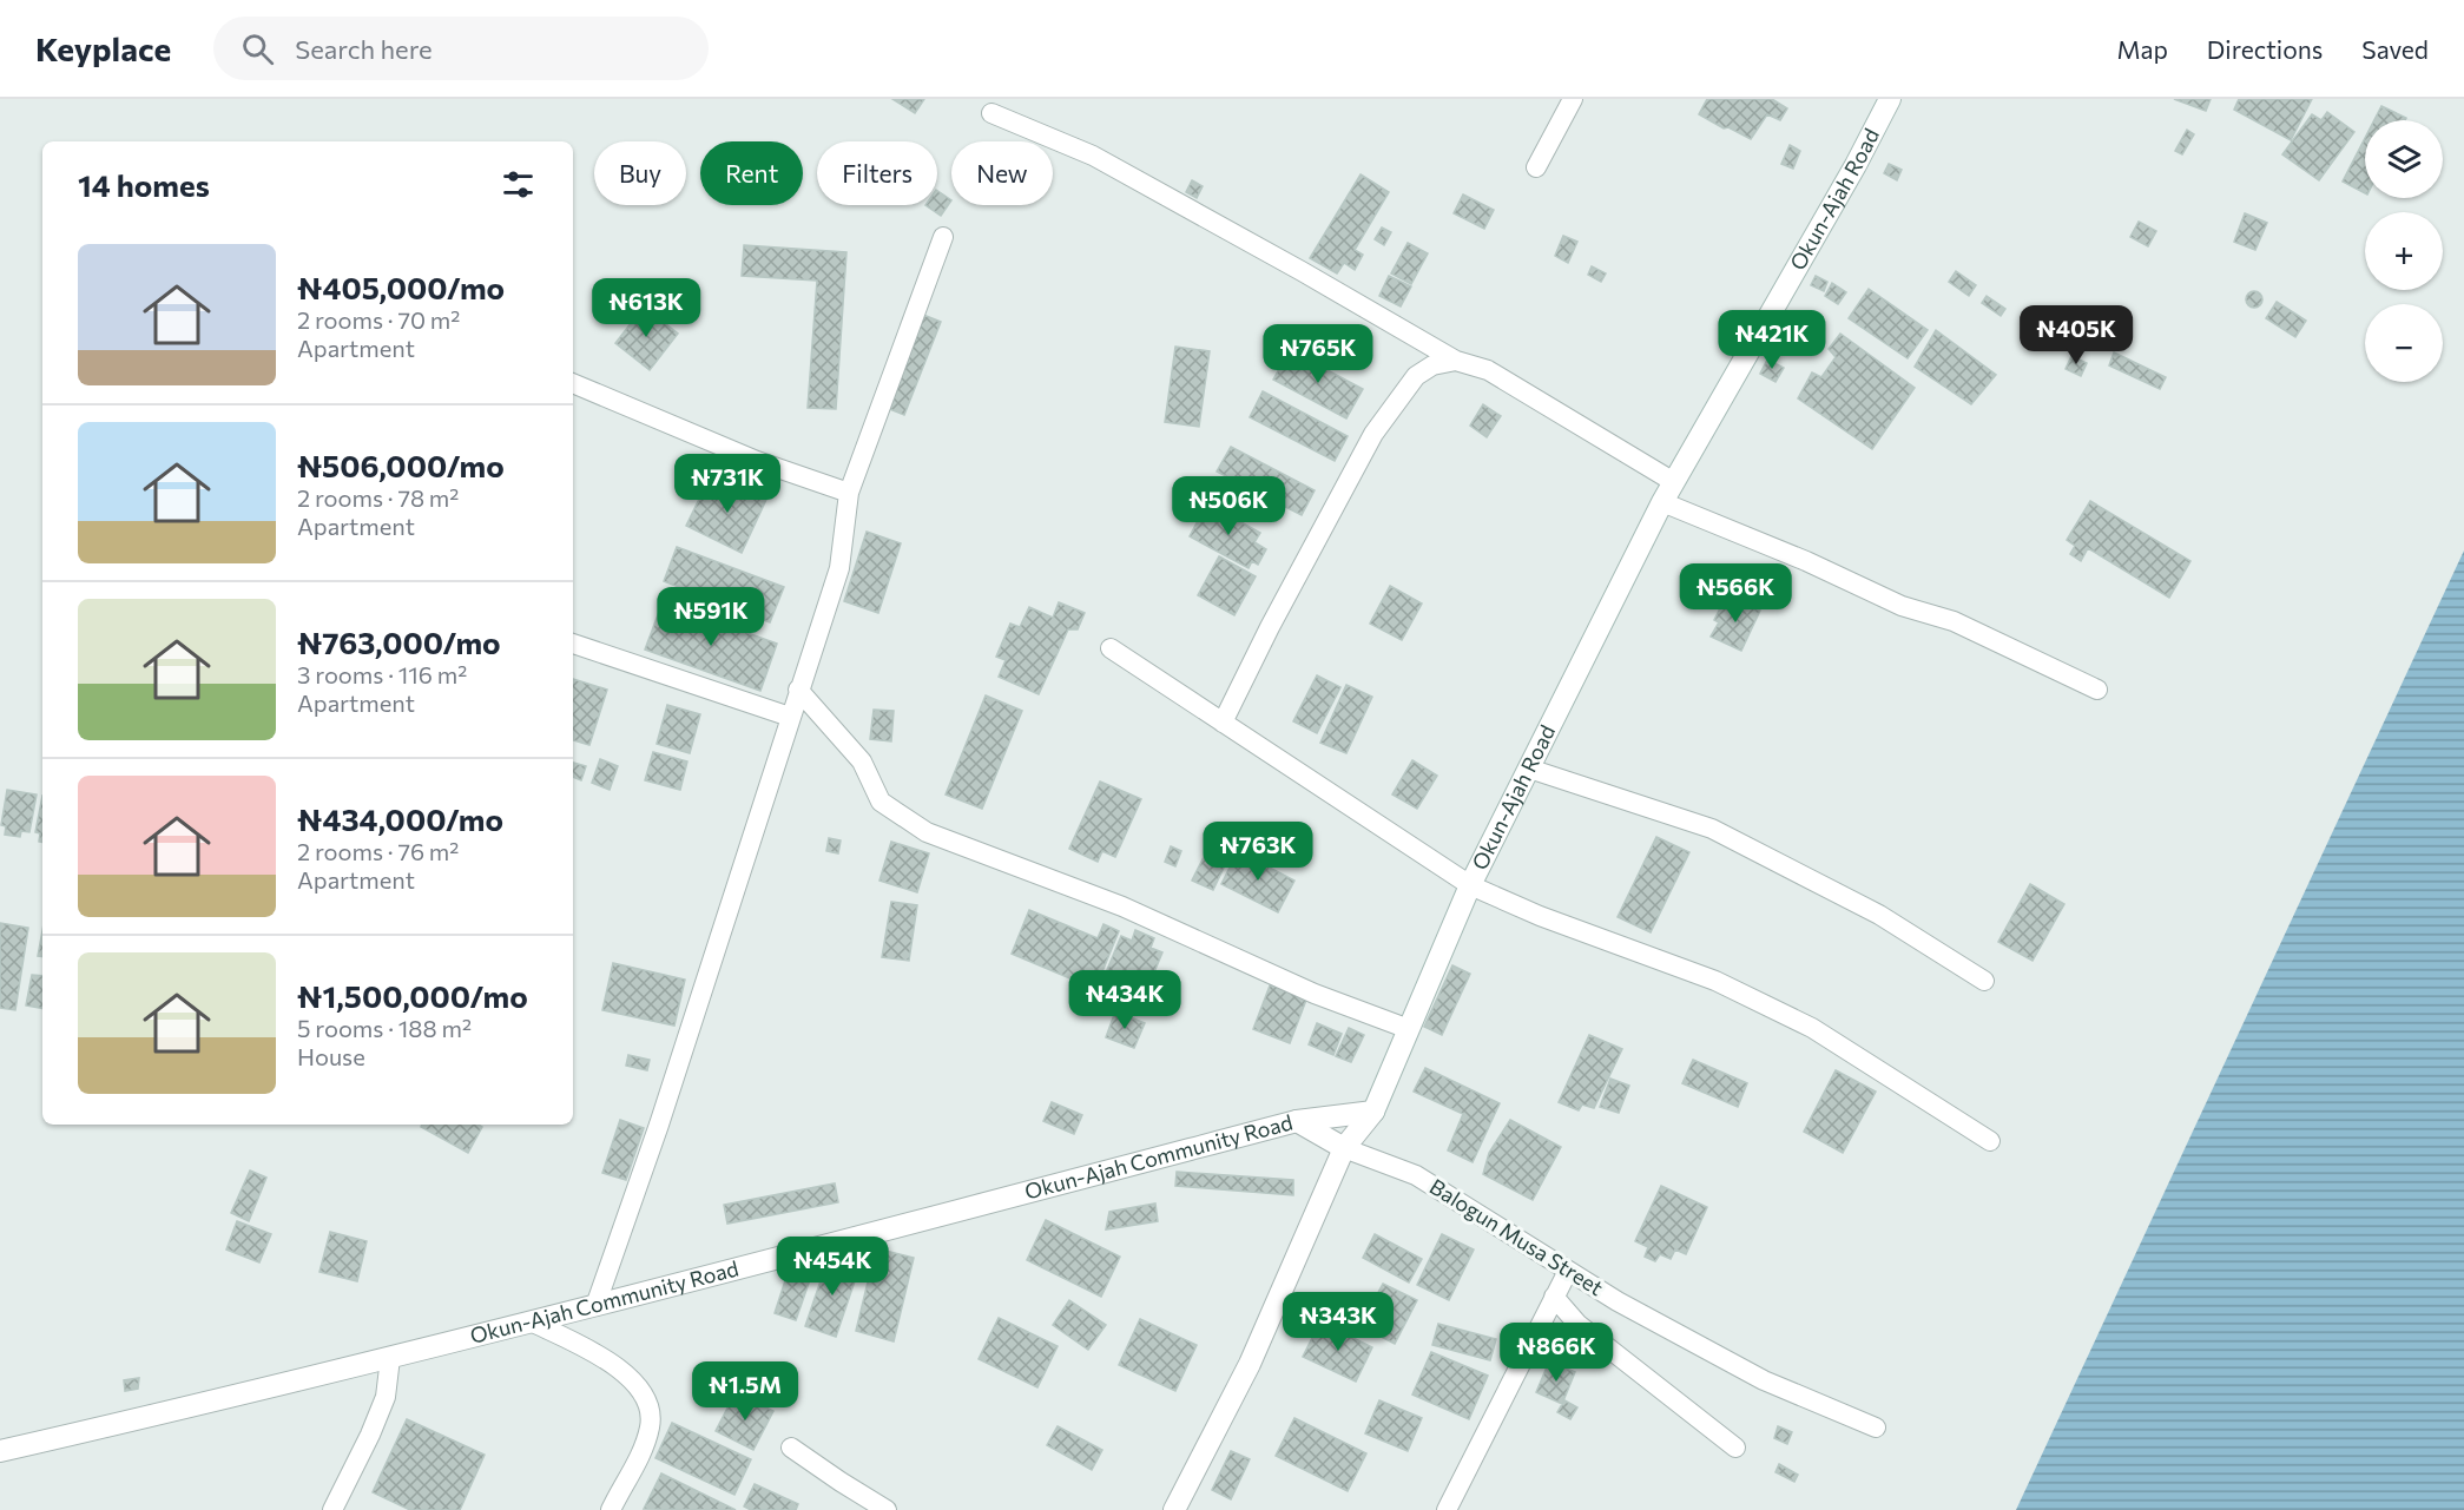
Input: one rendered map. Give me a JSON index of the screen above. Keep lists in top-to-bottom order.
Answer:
{
  "streets": {
    "street": ["Okun-Ajah Road", "Okun-Ajah Community Road", "Balogun Musa Street"]
  },
  "crossings": [
    ["Okun-Ajah Road", "Okun-Ajah Community Road"],
    ["Okun-Ajah Road", "Balogun Musa Street"]
  ],
  "page": {
    "header": "Keyplace",
    "search": "Search here",
    "nav": ["Map", "Directions", "Saved"],
    "map_buttons": ["+", "−"],
    "chip": [
      "Buy",
      "Rent",
      "Filters",
      "New"
    ],
    "heading": "14 homes",
    "list": [
      {
        "name": "₦405,000/mo",
        "note": "2 rooms · 70 m² · Apartment"
      },
      {
        "name": "₦506,000/mo",
        "note": "2 rooms · 78 m² · Apartment"
      },
      {
        "name": "₦763,000/mo",
        "note": "3 rooms · 116 m² · Apartment"
      },
      {
        "name": "₦434,000/mo",
        "note": "2 rooms · 76 m² · Apartment"
      },
      {
        "name": "₦1,500,000/mo",
        "note": "5 rooms · 188 m² · House"
      }
    ],
    "price": [
      "₦613K",
      "₦405K",
      "₦421K",
      "₦765K",
      "₦731K",
      "₦506K",
      "₦566K",
      "₦591K",
      "₦763K",
      "₦434K",
      "₦454K",
      "₦343K",
      "₦866K",
      "₦1.5M"
    ]
  }
}
